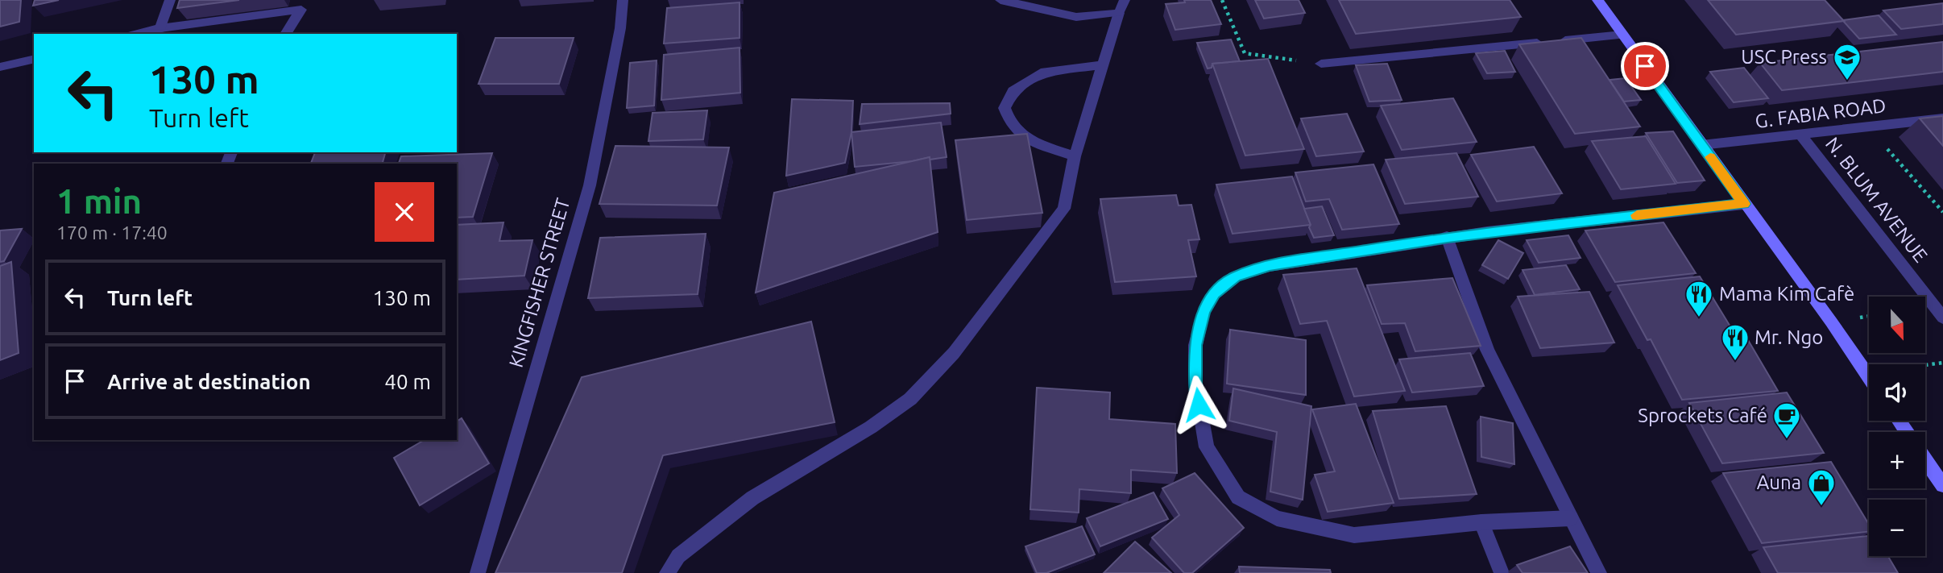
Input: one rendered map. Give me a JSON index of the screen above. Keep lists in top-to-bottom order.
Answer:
{
  "streets": {
    "street": ["G. FABIA ROAD", "N. BLUM AVENUE", "KINGFISHER STREET"]
  },
  "crossings": [
    ["G. FABIA ROAD", "N. BLUM AVENUE"]
  ],
  "places": {
    "school or university": ["USC Press"],
    "restaurant": ["Mama Kim Cafè", "Mr. Ngo"],
    "cafe": ["Sprockets Café"],
    "shop": ["Auna"]
  },
  "north": "bottom",
  "page": {
    "turn": ["130 m", "Turn left"],
    "heading": ["1 min", "170 m · 17:40"],
    "list": [
      {
        "name": "Turn left",
        "value": "130 m"
      },
      {
        "name": "Arrive at destination",
        "value": "40 m"
      }
    ],
    "map_buttons": ["+", "−"]
  }
}
